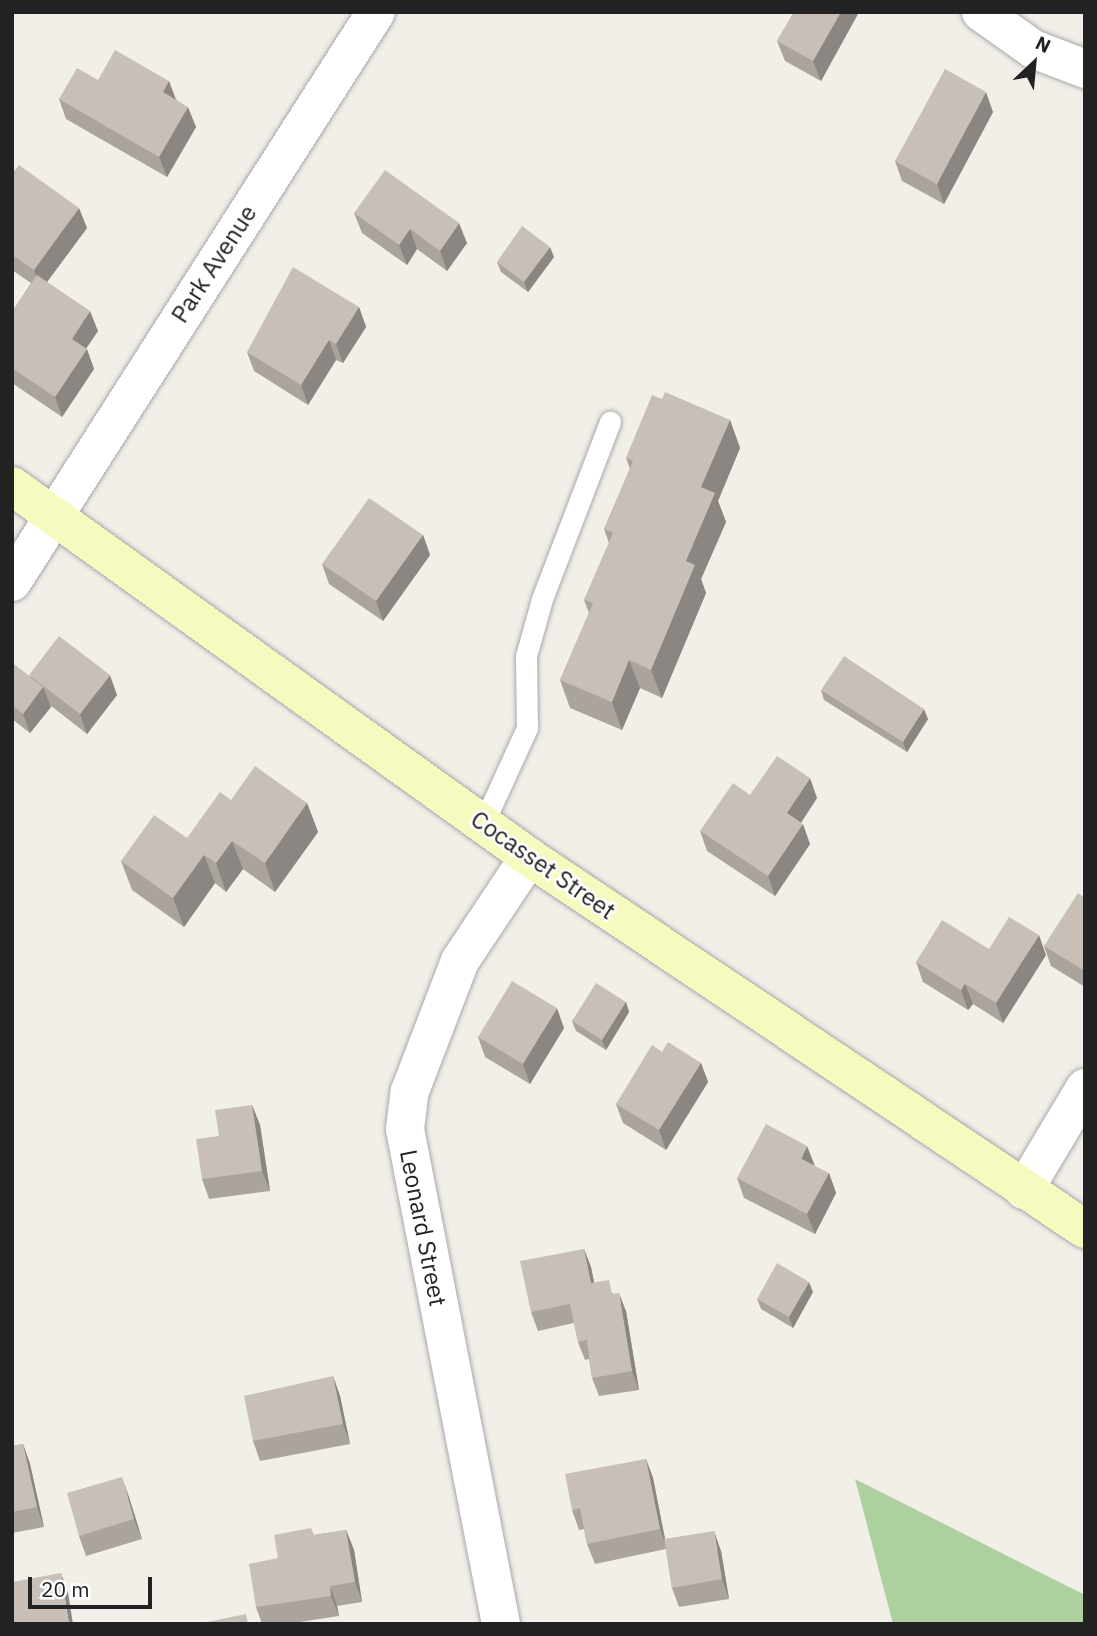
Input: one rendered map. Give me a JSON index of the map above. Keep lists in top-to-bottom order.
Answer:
{
  "streets": {
    "main road": ["Cocasset Street"],
    "street": ["Park Avenue", "Leonard Street"]
  },
  "crossings": [
    ["Park Avenue", "Cocasset Street"],
    ["Cocasset Street", "Leonard Street"]
  ],
  "scale_bar": "20 m",
  "north": "top right"
}
